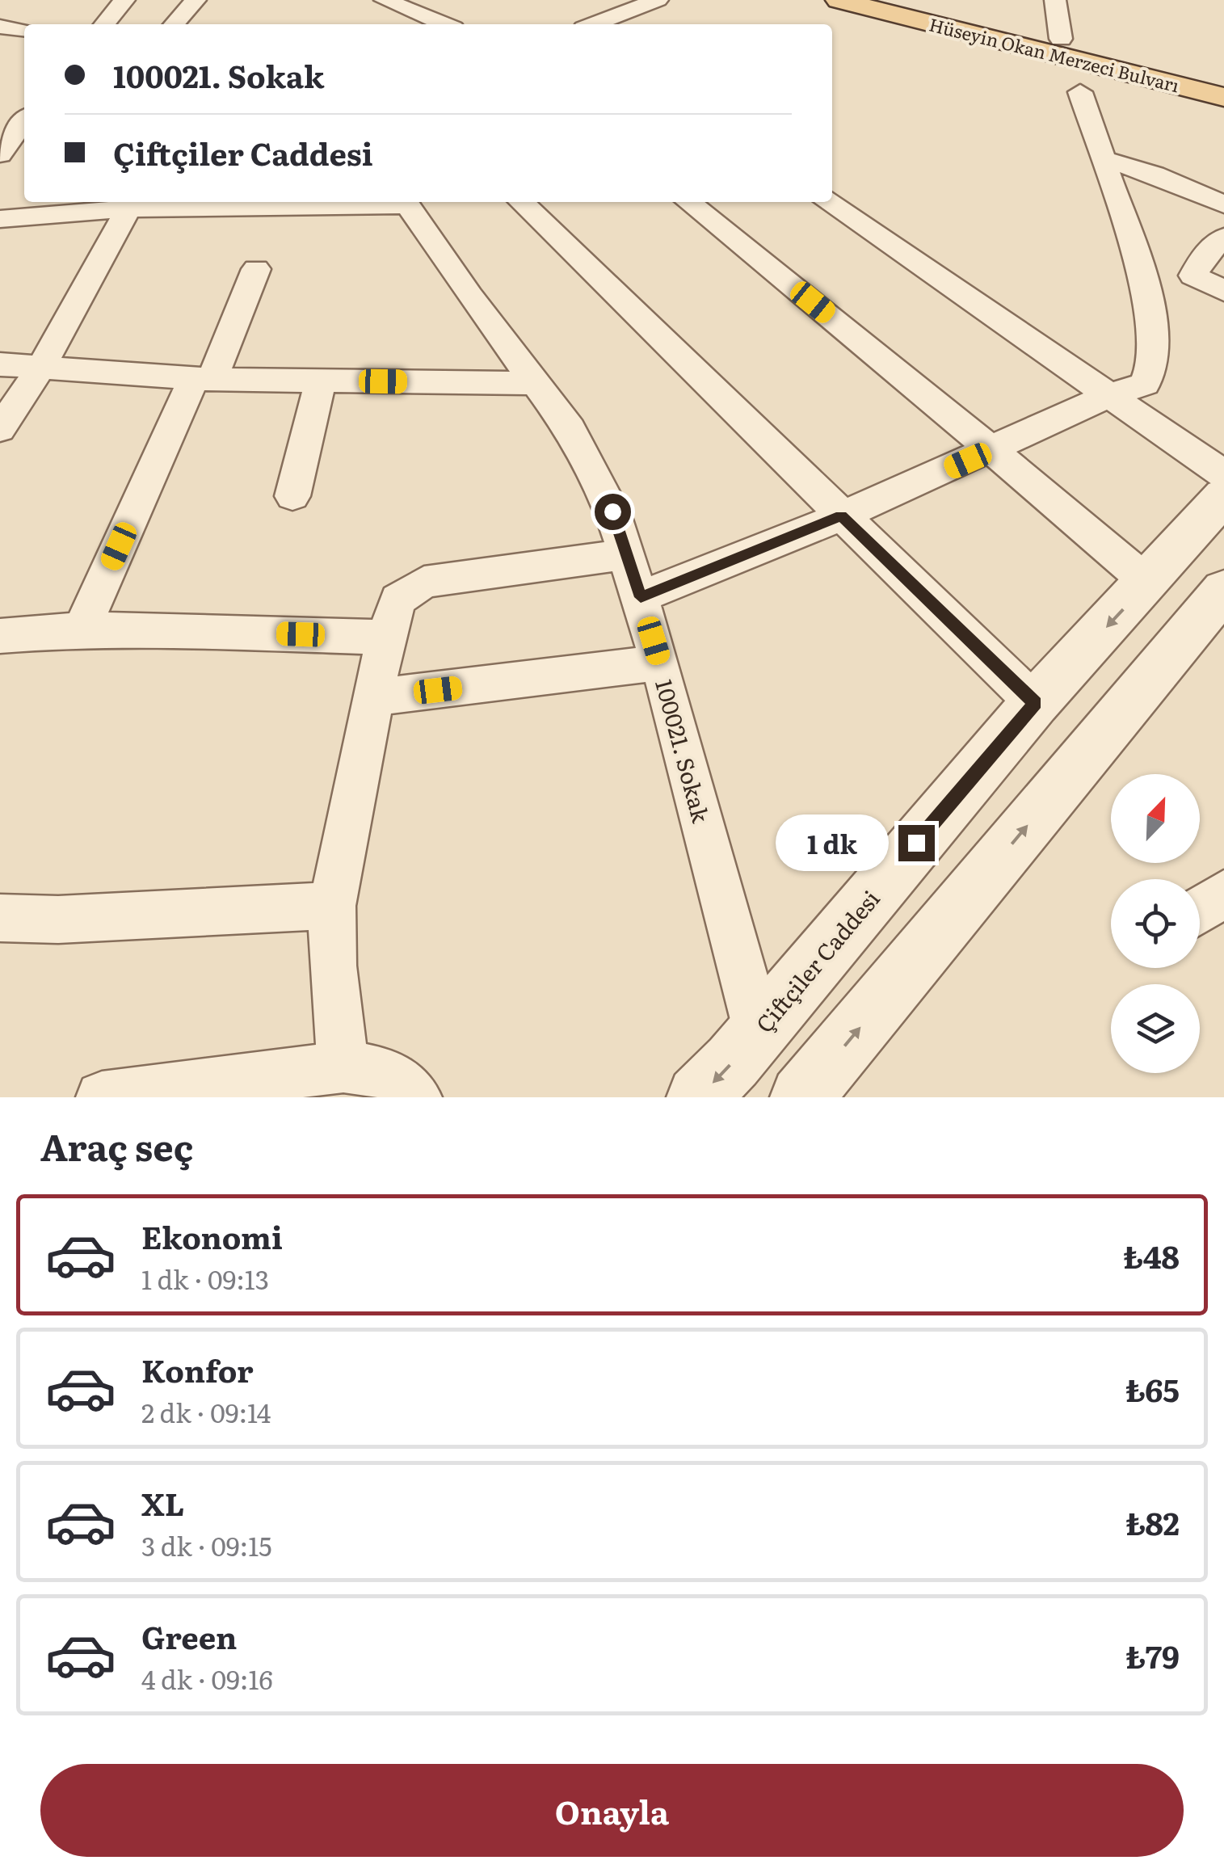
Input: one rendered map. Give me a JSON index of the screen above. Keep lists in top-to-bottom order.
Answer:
{
  "streets": {
    "main road": ["Hüseyin Okan Merzeci Bulvarı"],
    "street": ["100021. Sokak", "Çiftçiler Caddesi"]
  },
  "crossings": [
    ["100021. Sokak", "Çiftçiler Caddesi"]
  ],
  "north": "top right",
  "page": {
    "banner": ["100021. Sokak", "Çiftçiler Caddesi"],
    "bubble": "1 dk",
    "heading": "Araç seç",
    "list": [
      {
        "name": "Ekonomi",
        "note": "1 dk · 09:13",
        "value": "₺48"
      },
      {
        "name": "Konfor",
        "note": "2 dk · 09:14",
        "value": "₺65"
      },
      {
        "name": "XL",
        "note": "3 dk · 09:15",
        "value": "₺82"
      },
      {
        "name": "Green",
        "note": "4 dk · 09:16",
        "value": "₺79"
      }
    ],
    "buttons": "Onayla"
  }
}
